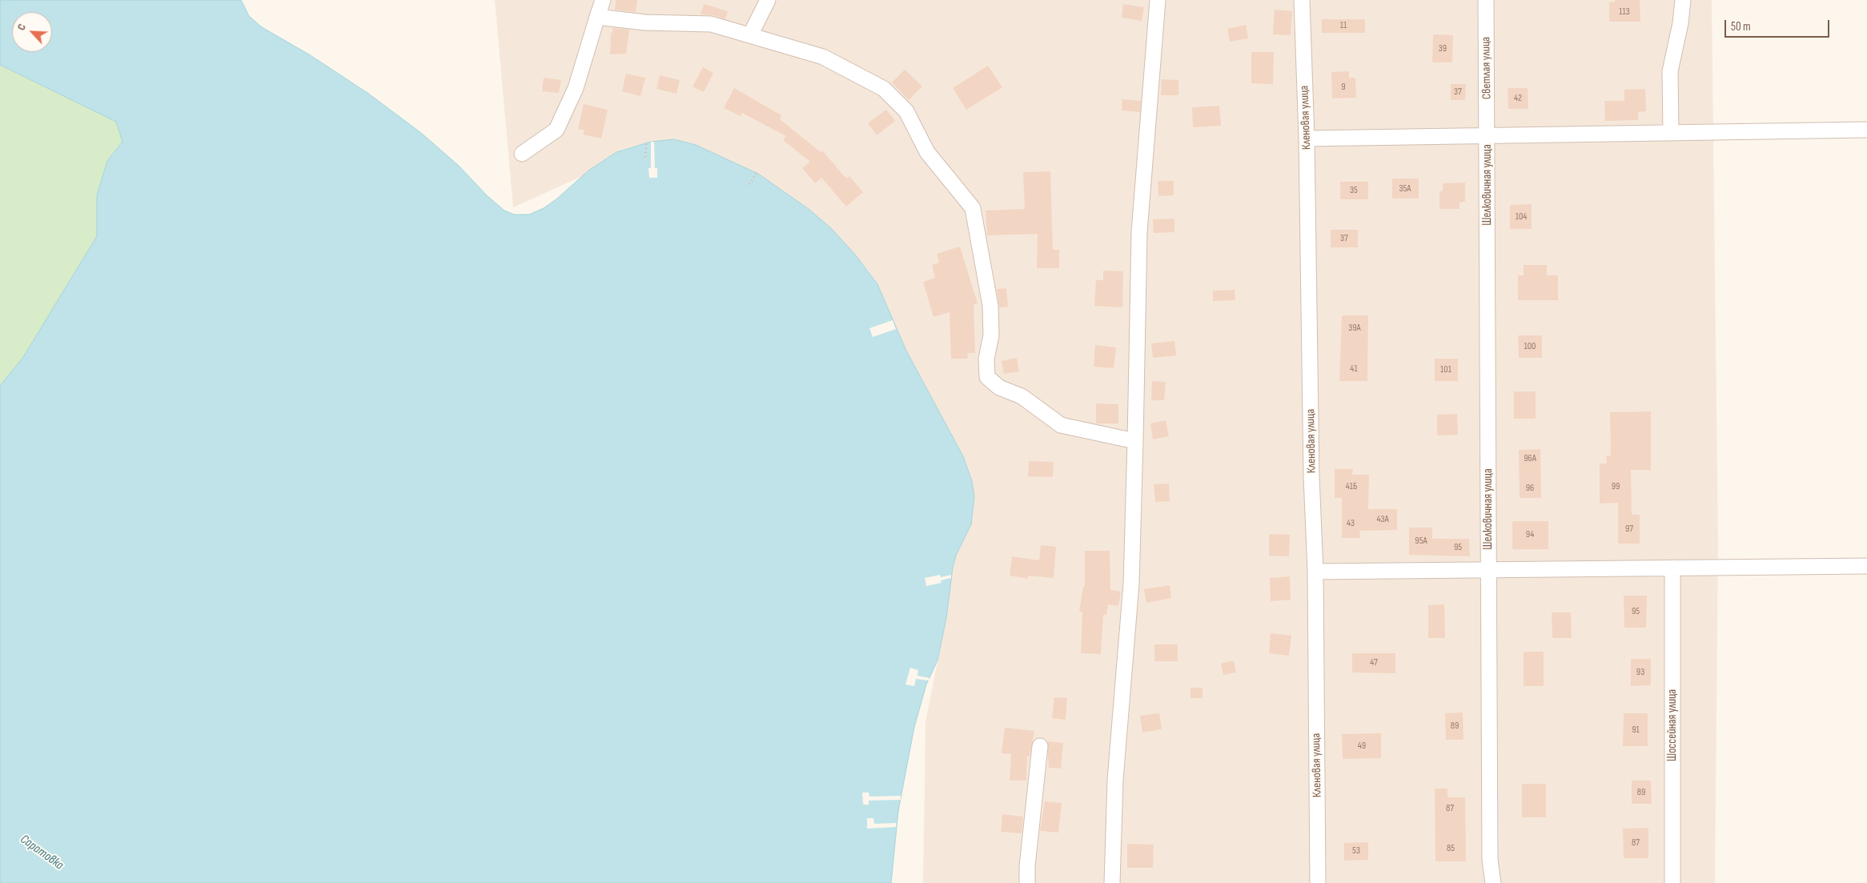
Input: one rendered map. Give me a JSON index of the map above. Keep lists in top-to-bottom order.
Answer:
{
  "streets": {
    "street": [
      "Светлая улица",
      "Кленовая улица",
      "Шелковичная улица",
      "Шоссейная улица"
    ]
  },
  "crossings": [
    ["Светлая улица", "Шелковичная улица"]
  ],
  "water": ["Саратовка"],
  "house_numbers": [
    "113",
    "11",
    "39",
    "9",
    "37",
    "42",
    "35А",
    "35",
    "104",
    "37",
    "39А",
    "100",
    "41",
    "101",
    "96А",
    "41Б",
    "99",
    "96",
    "43А",
    "43",
    "97",
    "94",
    "95А",
    "95",
    "95",
    "47",
    "93",
    "89",
    "91",
    "49",
    "89",
    "87",
    "87",
    "85",
    "53"
  ],
  "scale_bar": "50 m",
  "north": "top left"
}
